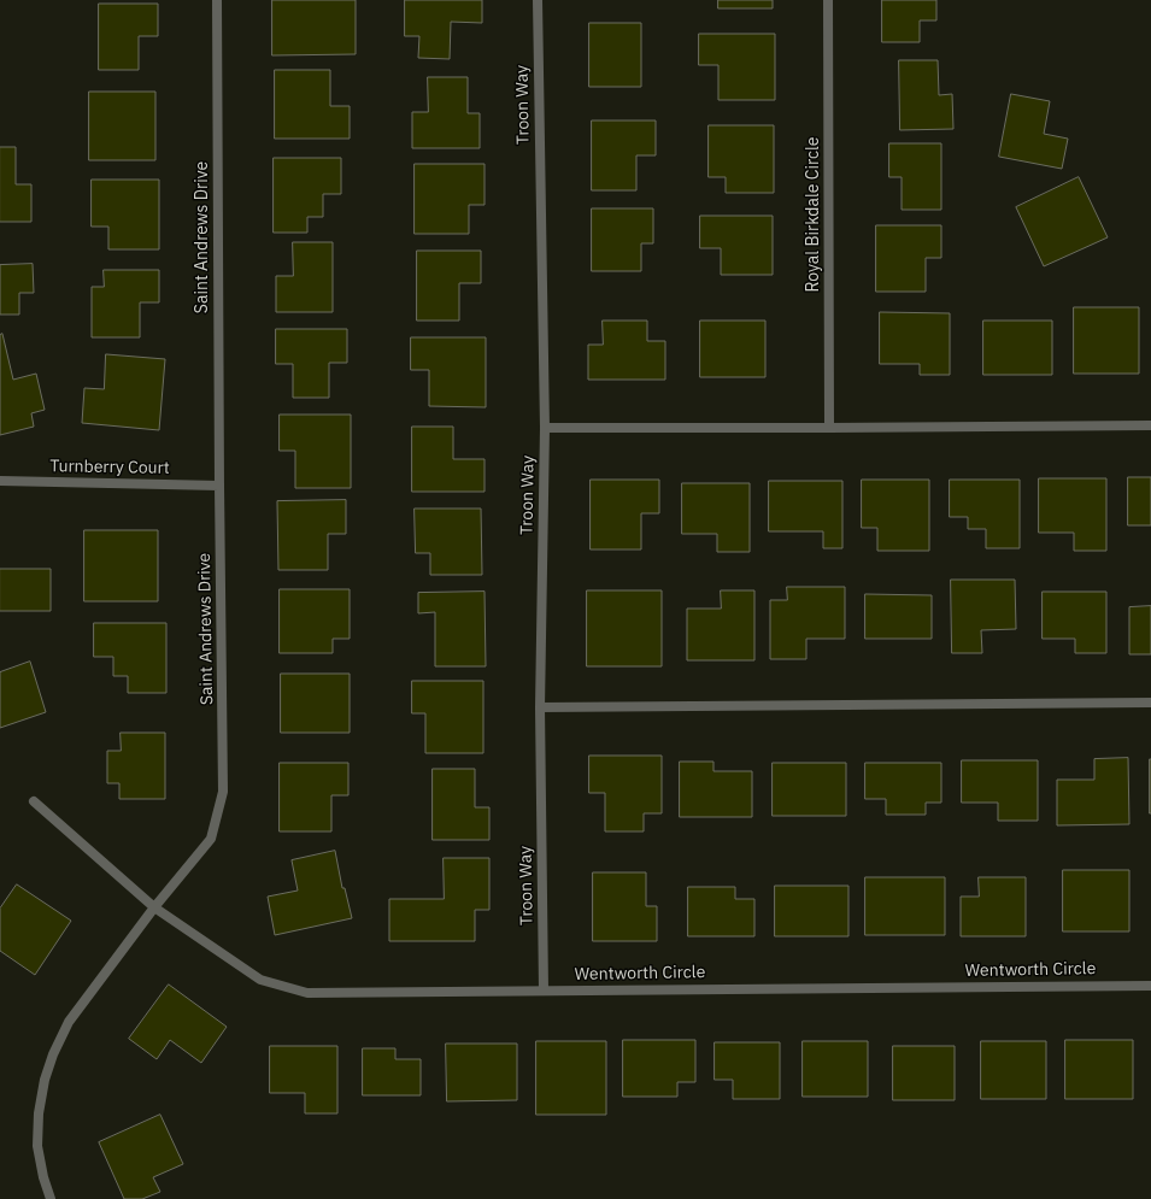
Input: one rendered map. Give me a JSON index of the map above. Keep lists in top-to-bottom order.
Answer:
{
  "streets": {
    "street": [
      "Troon Way",
      "Royal Birkdale Circle",
      "Saint Andrews Drive",
      "Turnberry Court",
      "Wentworth Circle"
    ]
  },
  "crossings": [
    ["Troon Way", "Wentworth Circle"],
    ["Saint Andrews Drive", "Turnberry Court"],
    ["Saint Andrews Drive", "Wentworth Circle"]
  ]
}
